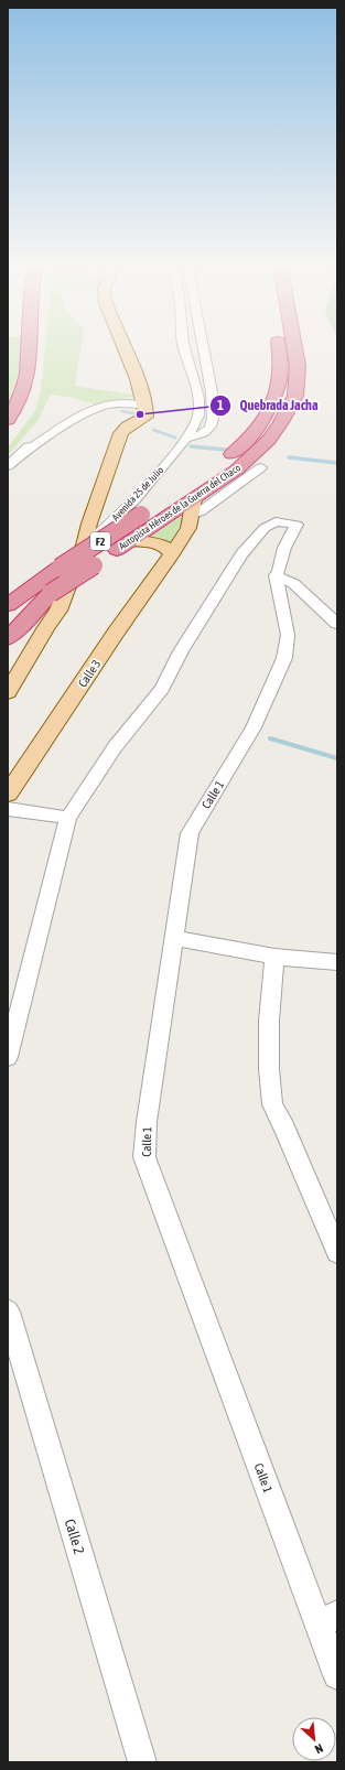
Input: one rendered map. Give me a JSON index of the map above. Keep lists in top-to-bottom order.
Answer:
{
  "streets": {
    "highway": ["Autopista Héroes de la Guerra del Chaco", "F2"],
    "main road": ["Calle 3"],
    "street": ["Avenida 25 de Julio", "Calle 1", "Calle 2"]
  },
  "crossings": [
    ["Autopista Héroes de la Guerra del Chaco", "Calle 3"]
  ],
  "places": ["Quebrada Jacha"],
  "north": "bottom right"
}
